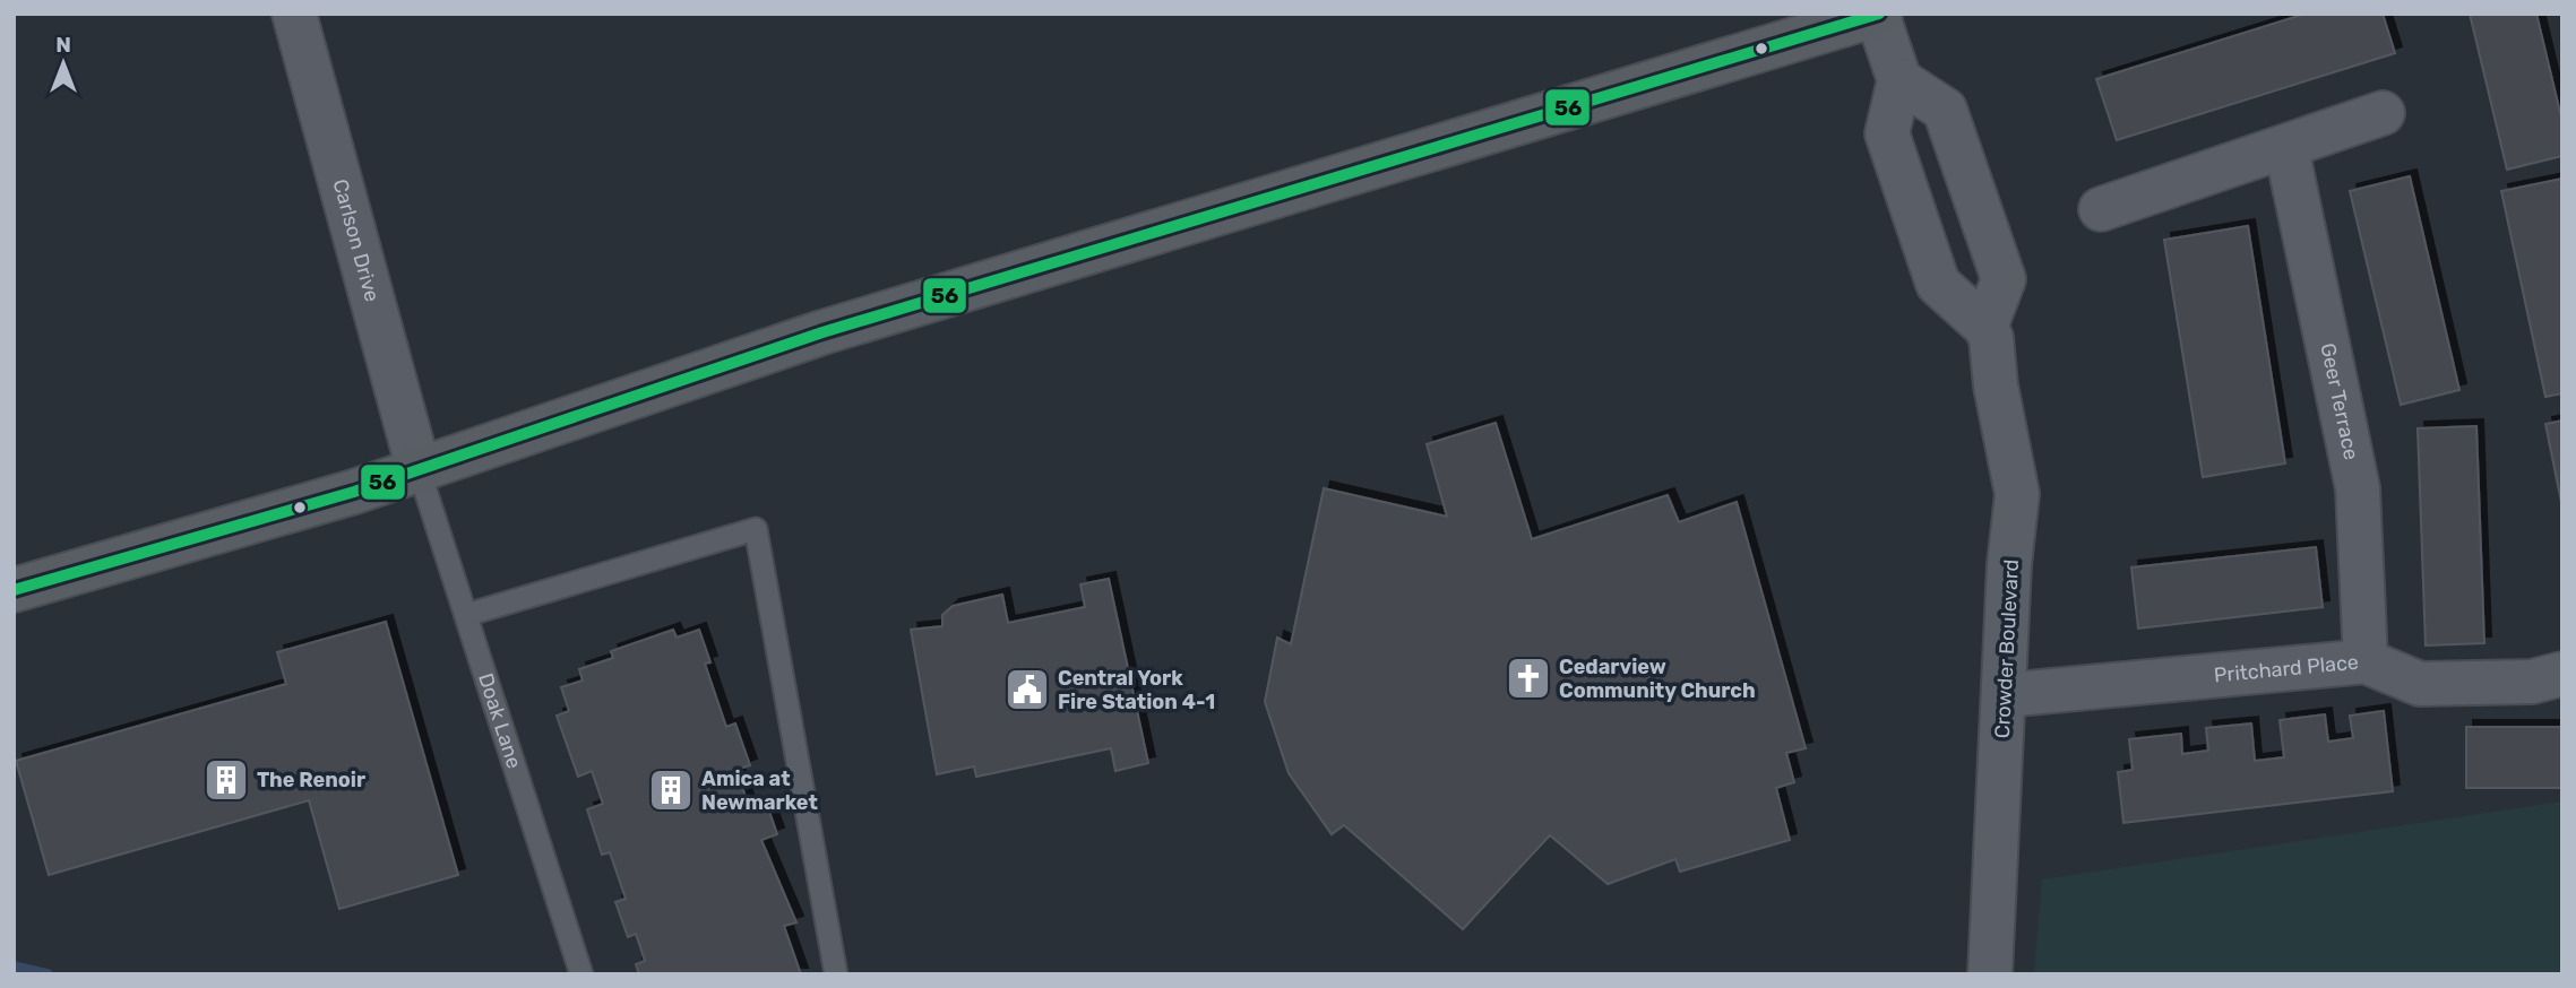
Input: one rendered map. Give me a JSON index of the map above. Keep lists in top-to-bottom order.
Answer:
{
  "streets": {
    "street": [
      "Carlson Drive",
      "Geer Terrace",
      "Crowder Boulevard",
      "Pritchard Place"
    ],
    "lane": ["Doak Lane"]
  },
  "crossings": [
    ["Carlson Drive", "Doak Lane"],
    ["Geer Terrace", "Pritchard Place"],
    ["Crowder Boulevard", "Pritchard Place"]
  ],
  "places": {
    "church": ["Cedarview Community Church"],
    "public building": ["Central York Fire Station 4-1"],
    "building": ["The Renoir", "Amica at Newmarket"]
  },
  "lines": ["transit line 56"],
  "north": "top"
}
